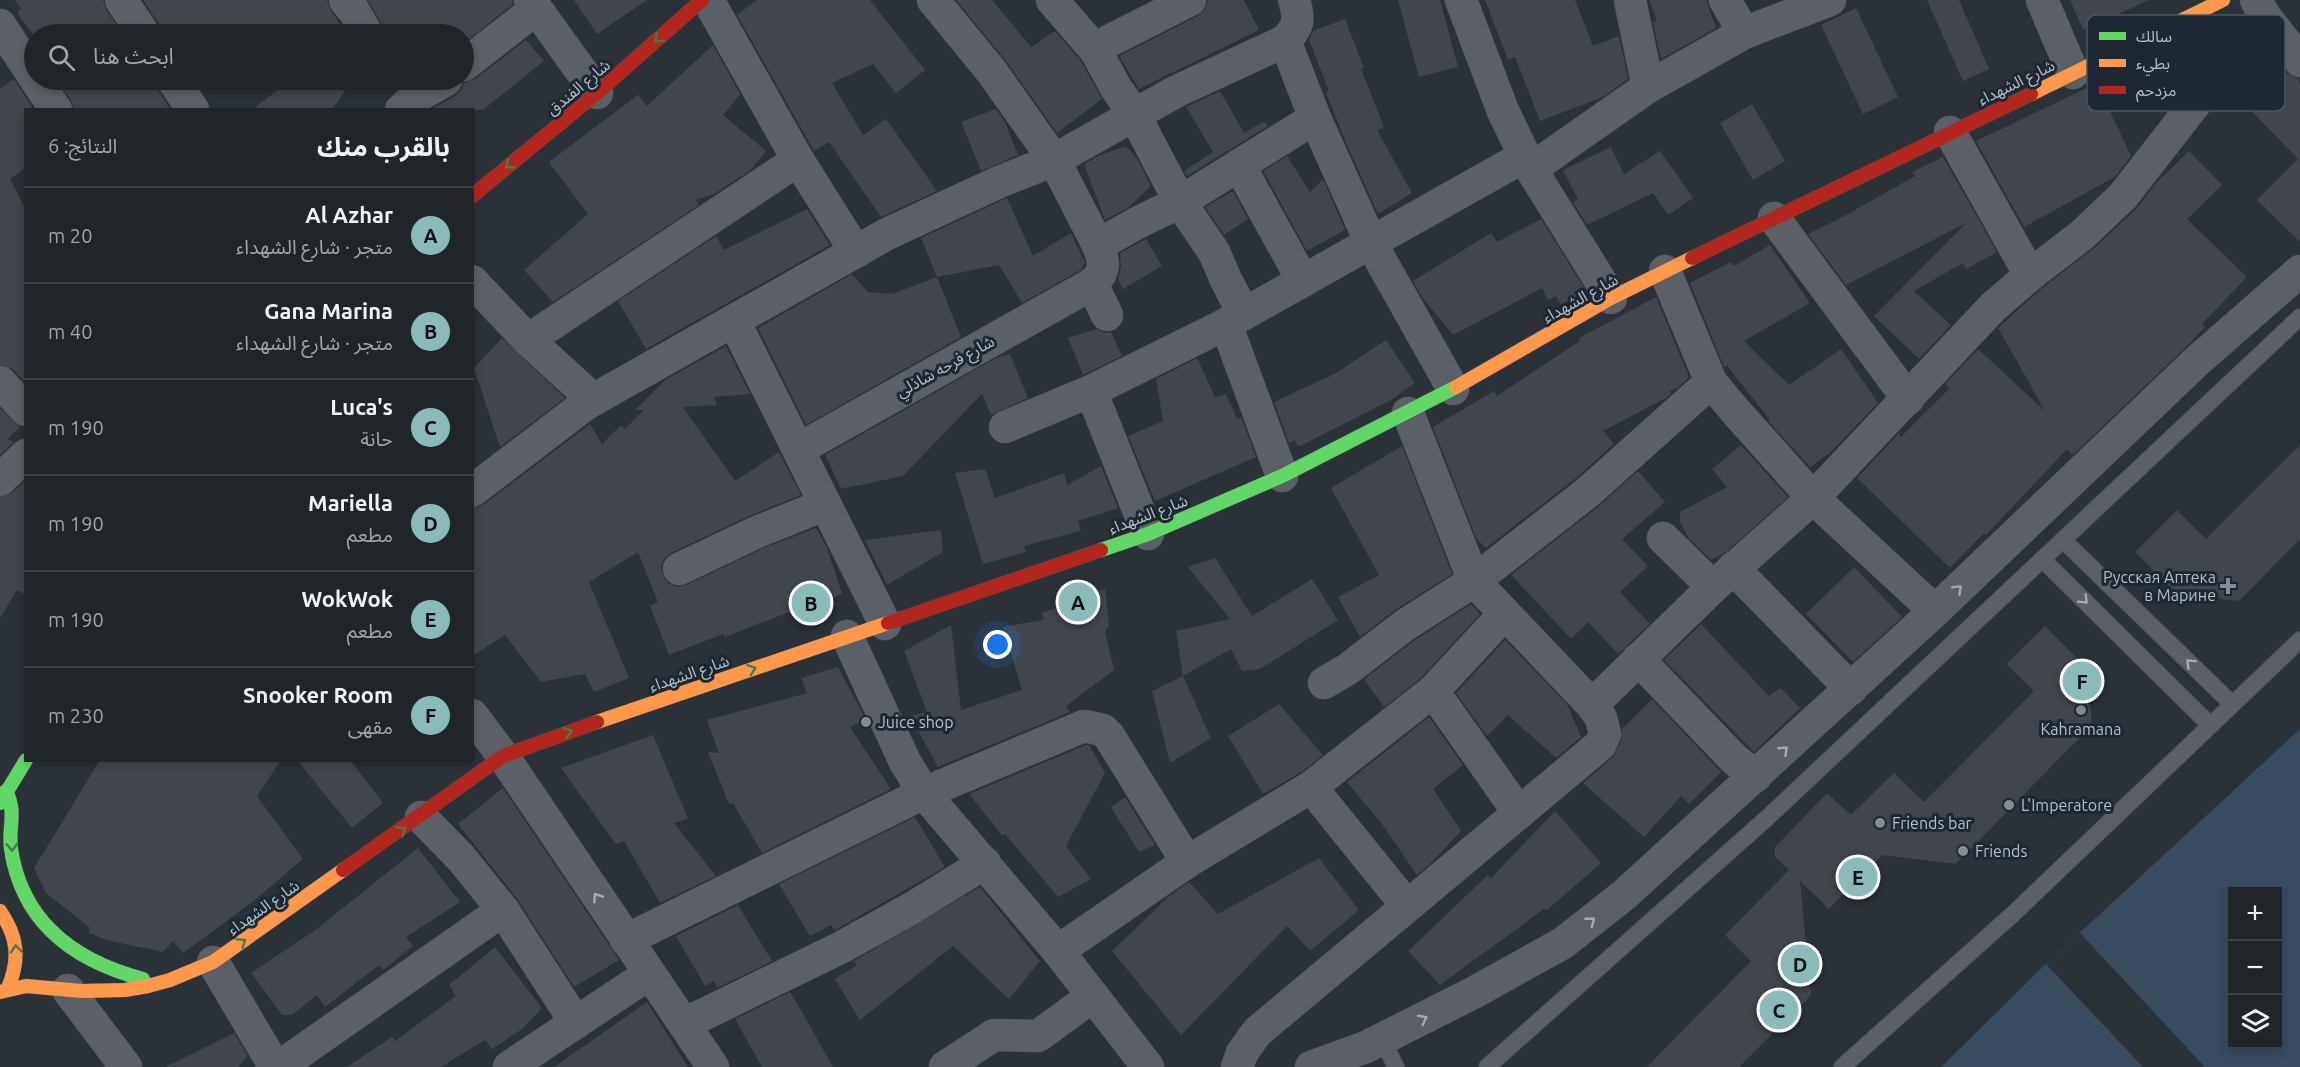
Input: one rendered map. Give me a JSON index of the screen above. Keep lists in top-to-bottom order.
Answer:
{
  "streets": {
    "street": ["شارع الشهداء", "شارع الفندق", "شارع فرحه شاذلي"]
  },
  "places": {
    "health": ["Русская Аптека в Марине"],
    "other": [
      "Kahramana",
      "Juice shop",
      "L'Imperatore",
      "Friends bar",
      "Friends"
    ]
  },
  "legend": ["سالك", "بطيء", "مزدحم"],
  "page": {
    "search": "ابحث هنا",
    "heading": ["بالقرب منك", "النتائج: 6"],
    "list": [
      {
        "mark": "A",
        "name": "Al Azhar",
        "note": "متجر · شارع الشهداء",
        "value": "20 m"
      },
      {
        "mark": "B",
        "name": "Gana Marina",
        "note": "متجر · شارع الشهداء",
        "value": "40 m"
      },
      {
        "mark": "C",
        "name": "Luca's",
        "note": "حانة",
        "value": "190 m"
      },
      {
        "mark": "D",
        "name": "Mariella",
        "note": "مطعم",
        "value": "190 m"
      },
      {
        "mark": "E",
        "name": "WokWok",
        "note": "مطعم",
        "value": "190 m"
      },
      {
        "mark": "F",
        "name": "Snooker Room",
        "note": "مقهى",
        "value": "230 m"
      }
    ],
    "pins": [
      "A",
      "B",
      "F",
      "E",
      "D",
      "C"
    ],
    "map_buttons": ["+", "−"]
  }
}
